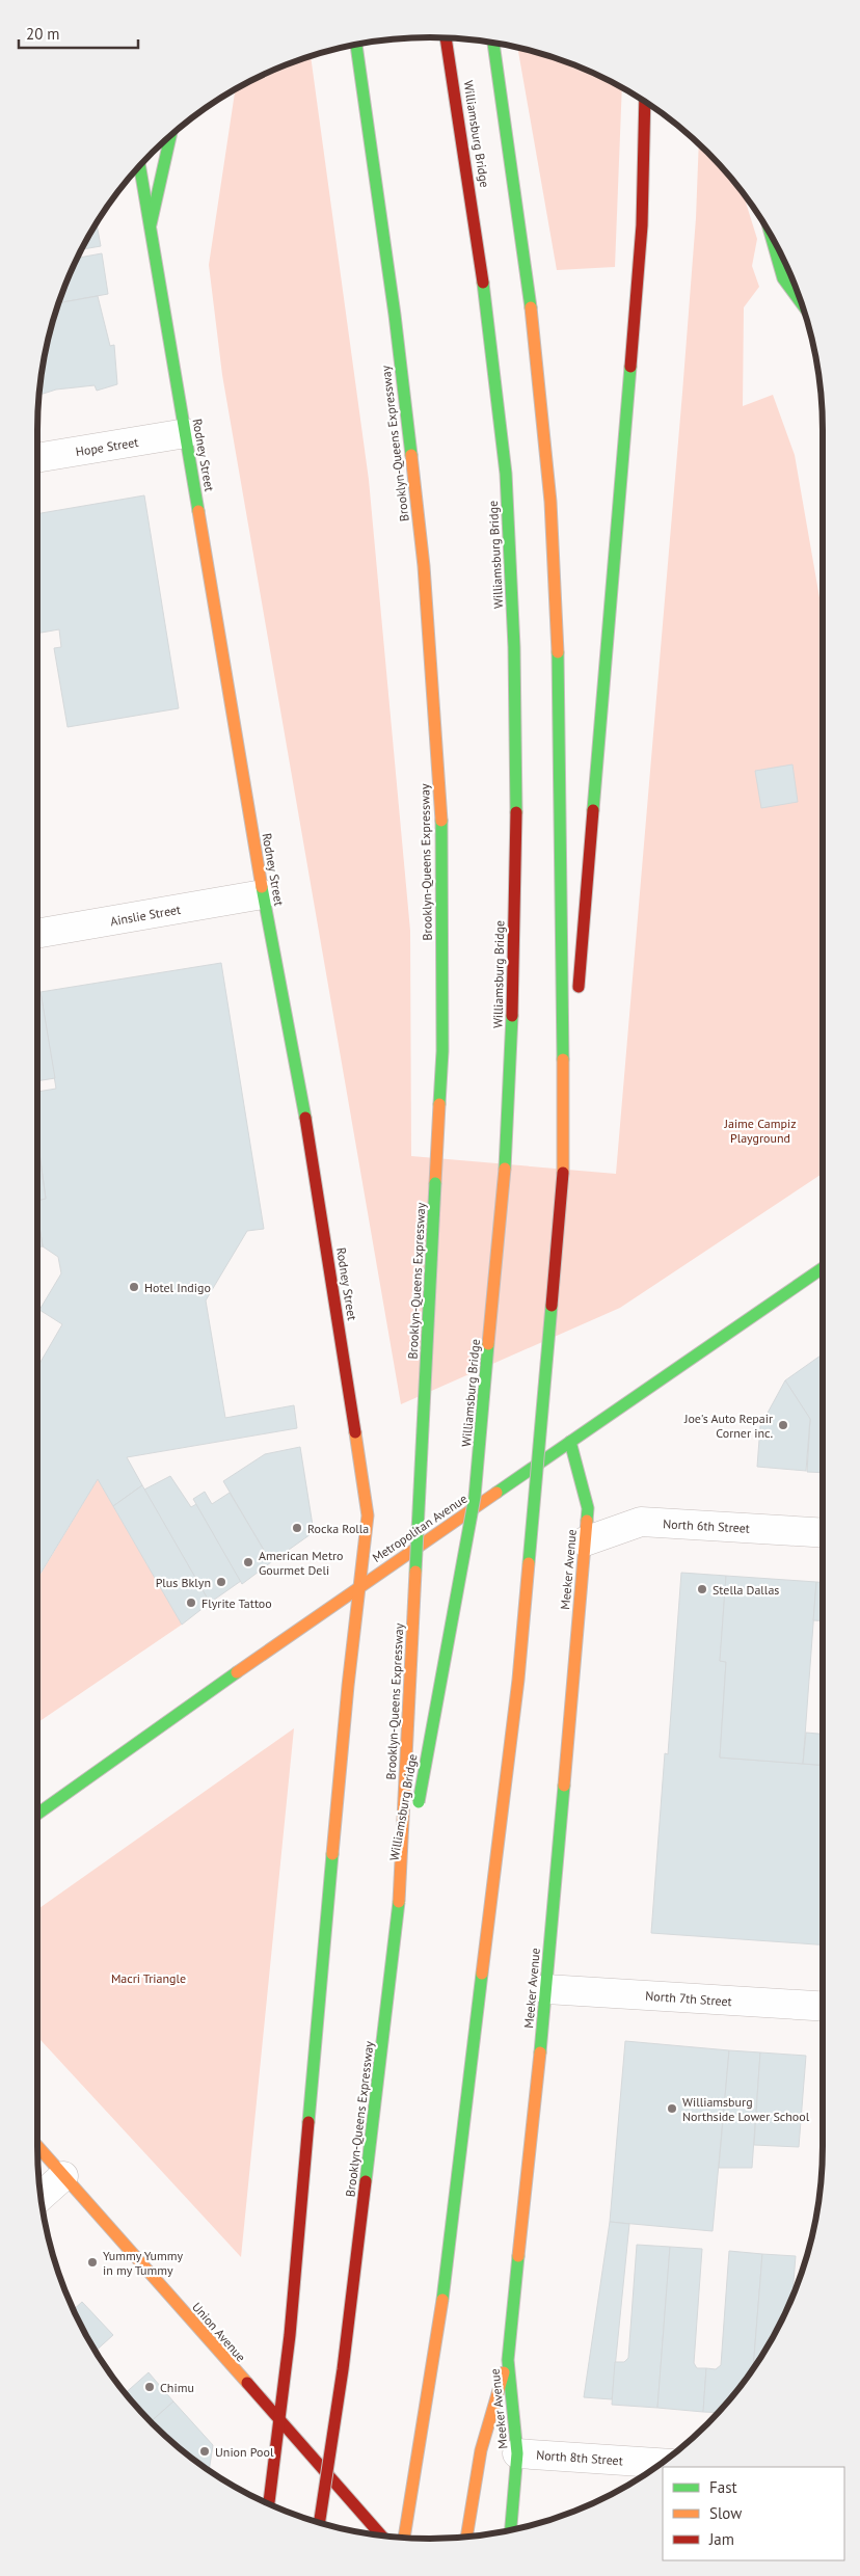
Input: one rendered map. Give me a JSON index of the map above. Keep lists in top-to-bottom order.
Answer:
{
  "streets": {
    "main road": [
      "Williamsburg Bridge",
      "Brooklyn-Queens Expressway",
      "Rodney Street",
      "Metropolitan Avenue",
      "Meeker Avenue",
      "Union Avenue"
    ],
    "street": [
      "Hope Street",
      "Ainslie Street",
      "North 6th Street",
      "North 7th Street",
      "North 8th Street"
    ]
  },
  "crossings": [
    ["Williamsburg Bridge", "Brooklyn-Queens Expressway"],
    ["Hope Street", "Rodney Street"],
    ["Rodney Street", "Ainslie Street"],
    ["Rodney Street", "Metropolitan Avenue"],
    ["North 6th Street", "Meeker Avenue"],
    ["Metropolitan Avenue", "Meeker Avenue"],
    ["Meeker Avenue", "North 7th Street"],
    ["Meeker Avenue", "North 8th Street"]
  ],
  "parks": ["Jaime Campiz Playground", "Macri Triangle"],
  "places": [
    "Hotel Indigo",
    "Joe's Auto Repair Corner inc.",
    "Rocka Rolla",
    "American Metro Gourmet Deli",
    "Plus Bklyn",
    "Stella Dallas",
    "Flyrite Tattoo",
    "Williamsburg Northside Lower School",
    "Yummy Yummy in my Tummy",
    "Chimu",
    "Union Pool"
  ],
  "legend": ["Fast", "Slow", "Jam"],
  "scale_bar": "20 m"
}
